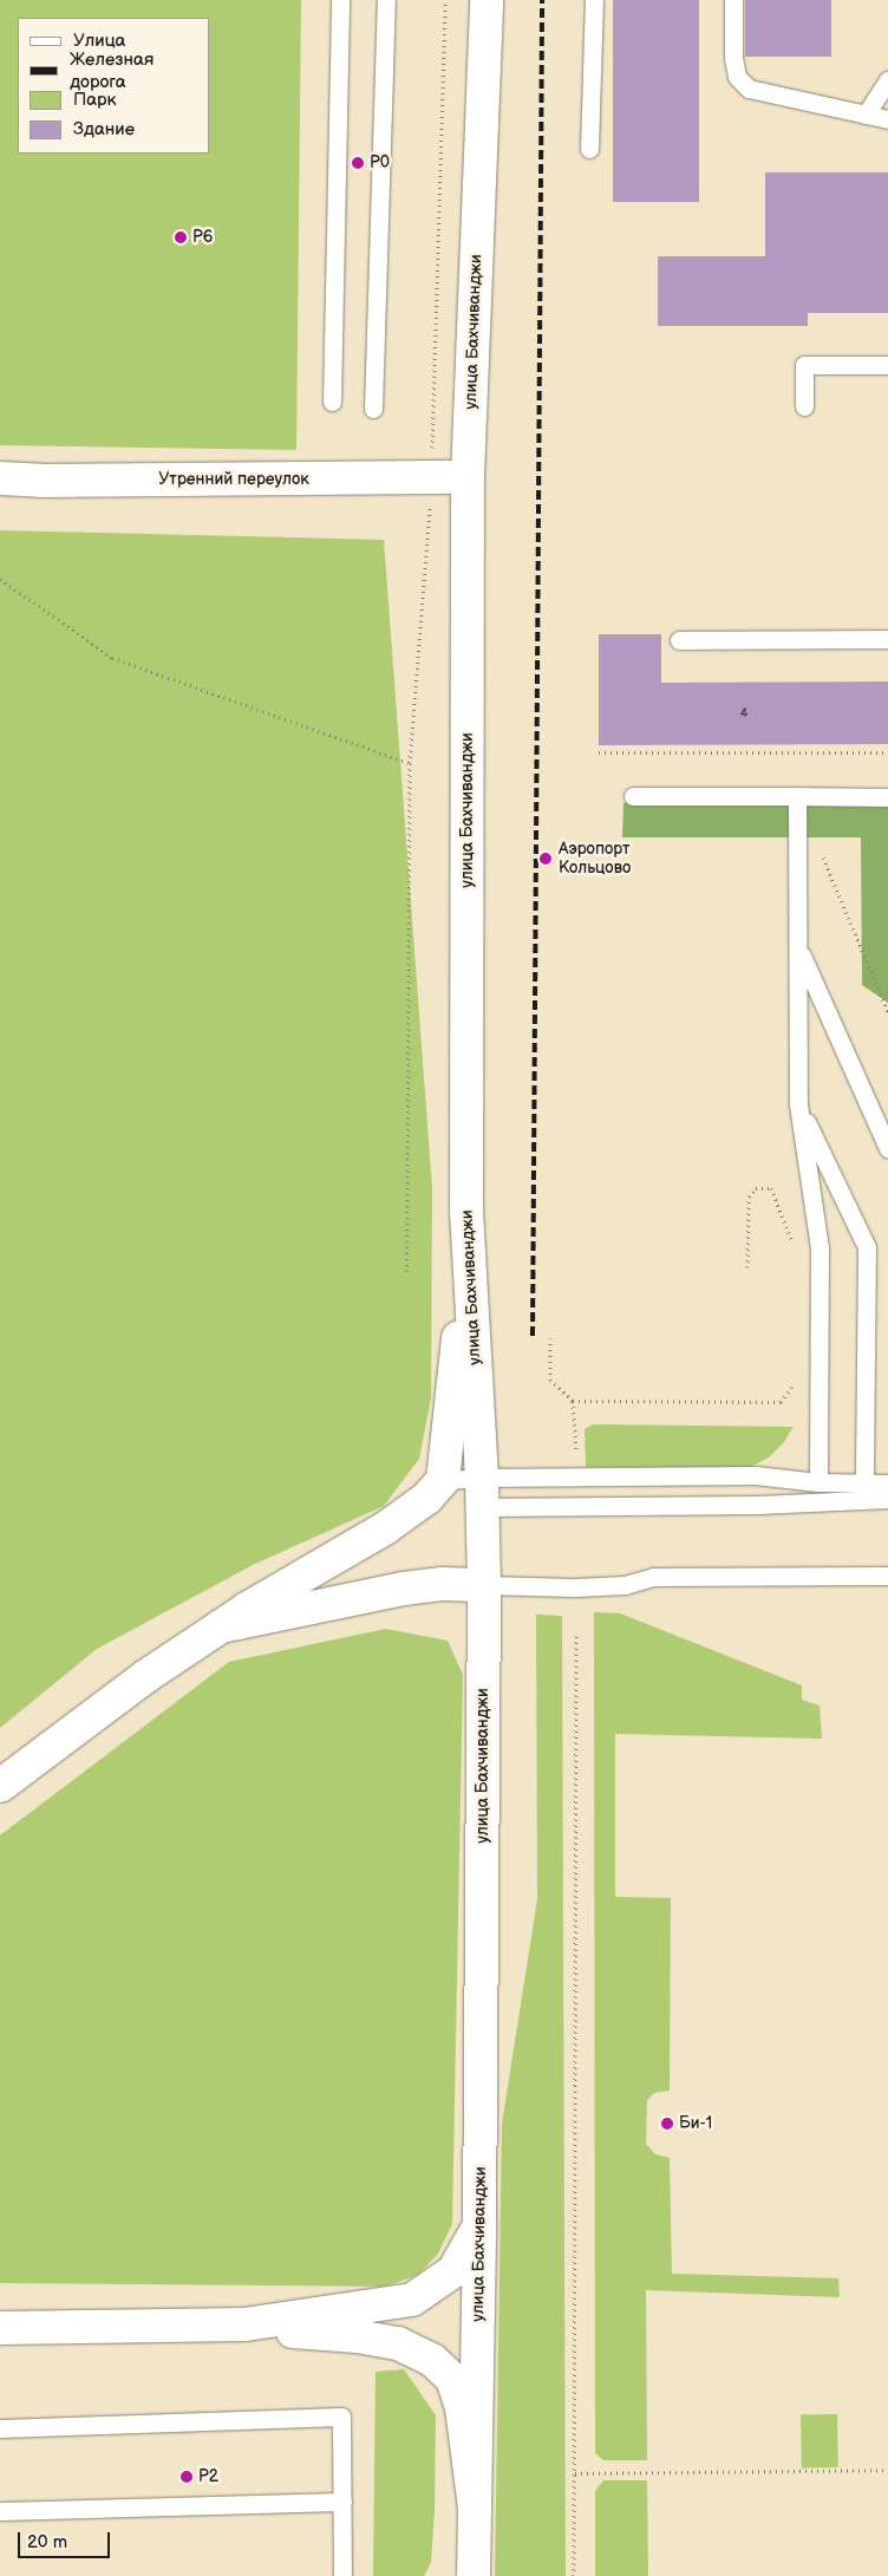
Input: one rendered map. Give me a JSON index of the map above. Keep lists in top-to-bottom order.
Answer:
{
  "streets": {
    "main road": ["улица Бахчиванджи", "Утренний переулок"]
  },
  "crossings": [
    ["улица Бахчиванджи", "Утренний переулок"]
  ],
  "places": [
    "P0",
    "P6",
    "Аэропорт Кольцово",
    "Би-1",
    "P2"
  ],
  "house_numbers": ["4"],
  "legend": [
    "Улица",
    "Железная дорога",
    "Парк",
    "Здание"
  ],
  "scale_bar": "20 m"
}
